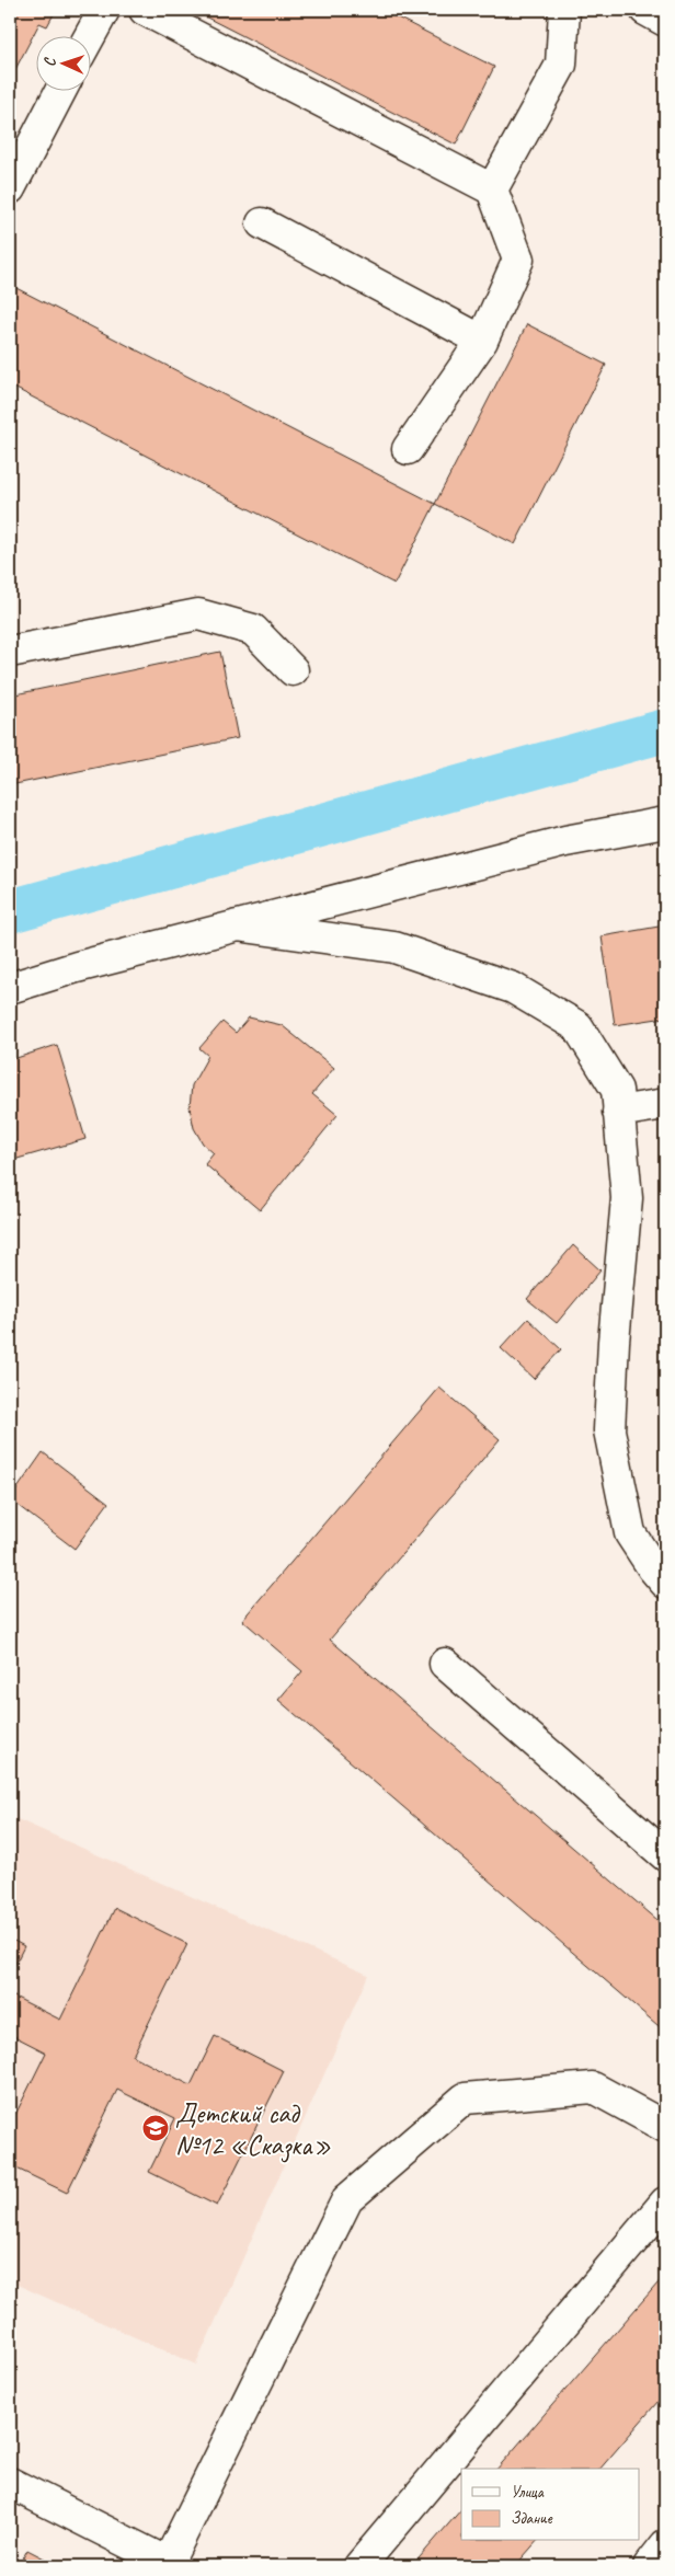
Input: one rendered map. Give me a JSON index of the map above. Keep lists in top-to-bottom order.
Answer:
{
  "places": {
    "school or university": ["Детский сад №12 «Сказка»"]
  },
  "legend": ["Улица", "Здание"],
  "north": "left"
}
